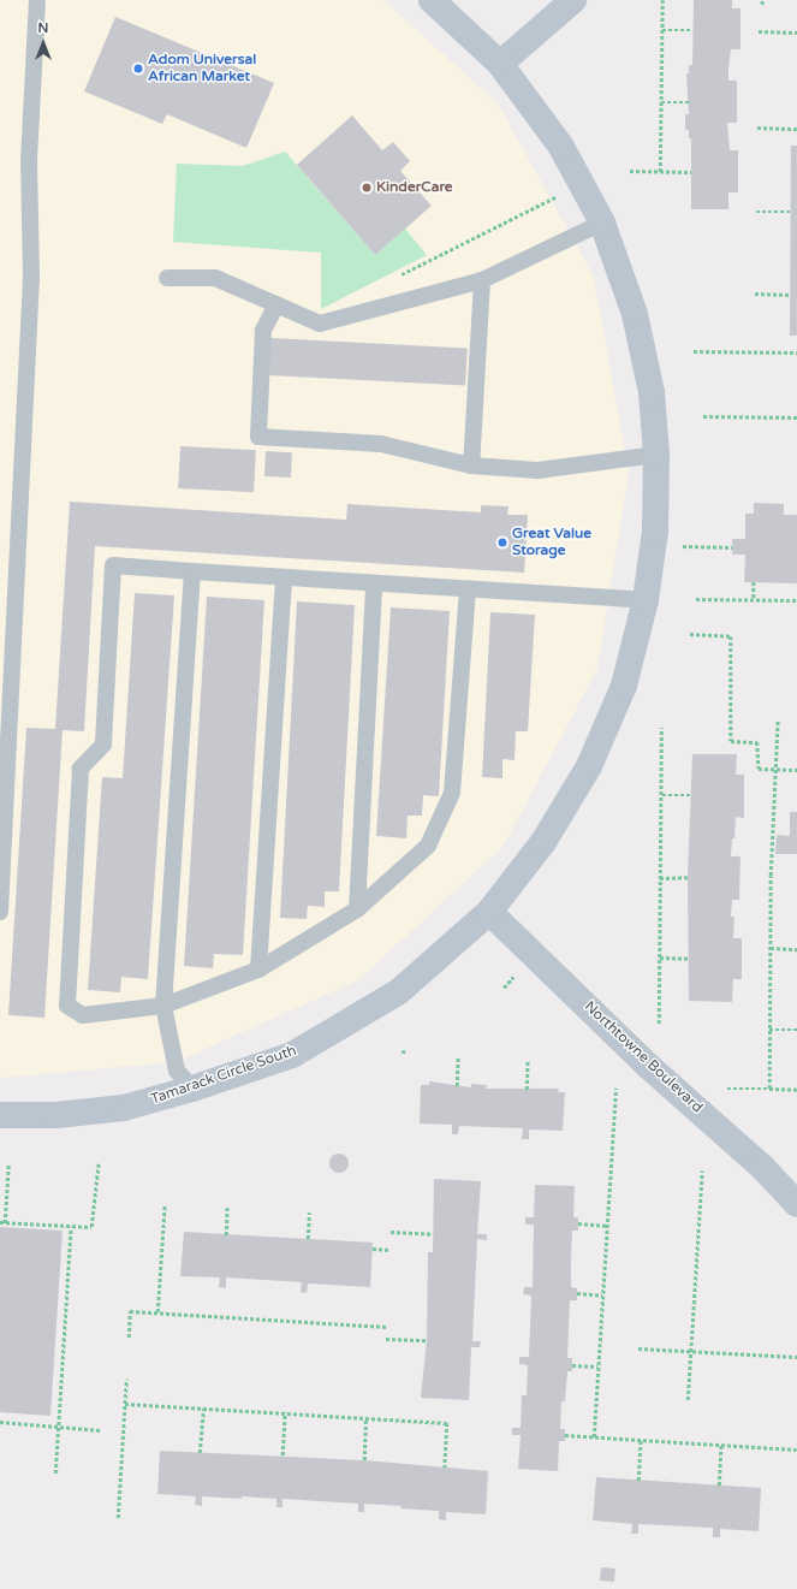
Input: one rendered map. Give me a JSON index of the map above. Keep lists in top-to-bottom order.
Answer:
{
  "streets": {
    "street": ["Northtowne Boulevard", "Tamarack Circle South"]
  },
  "crossings": [
    ["Northtowne Boulevard", "Tamarack Circle South"]
  ],
  "places": ["Adom Universal African Market", "KinderCare", "Great Value Storage"],
  "north": "top"
}
